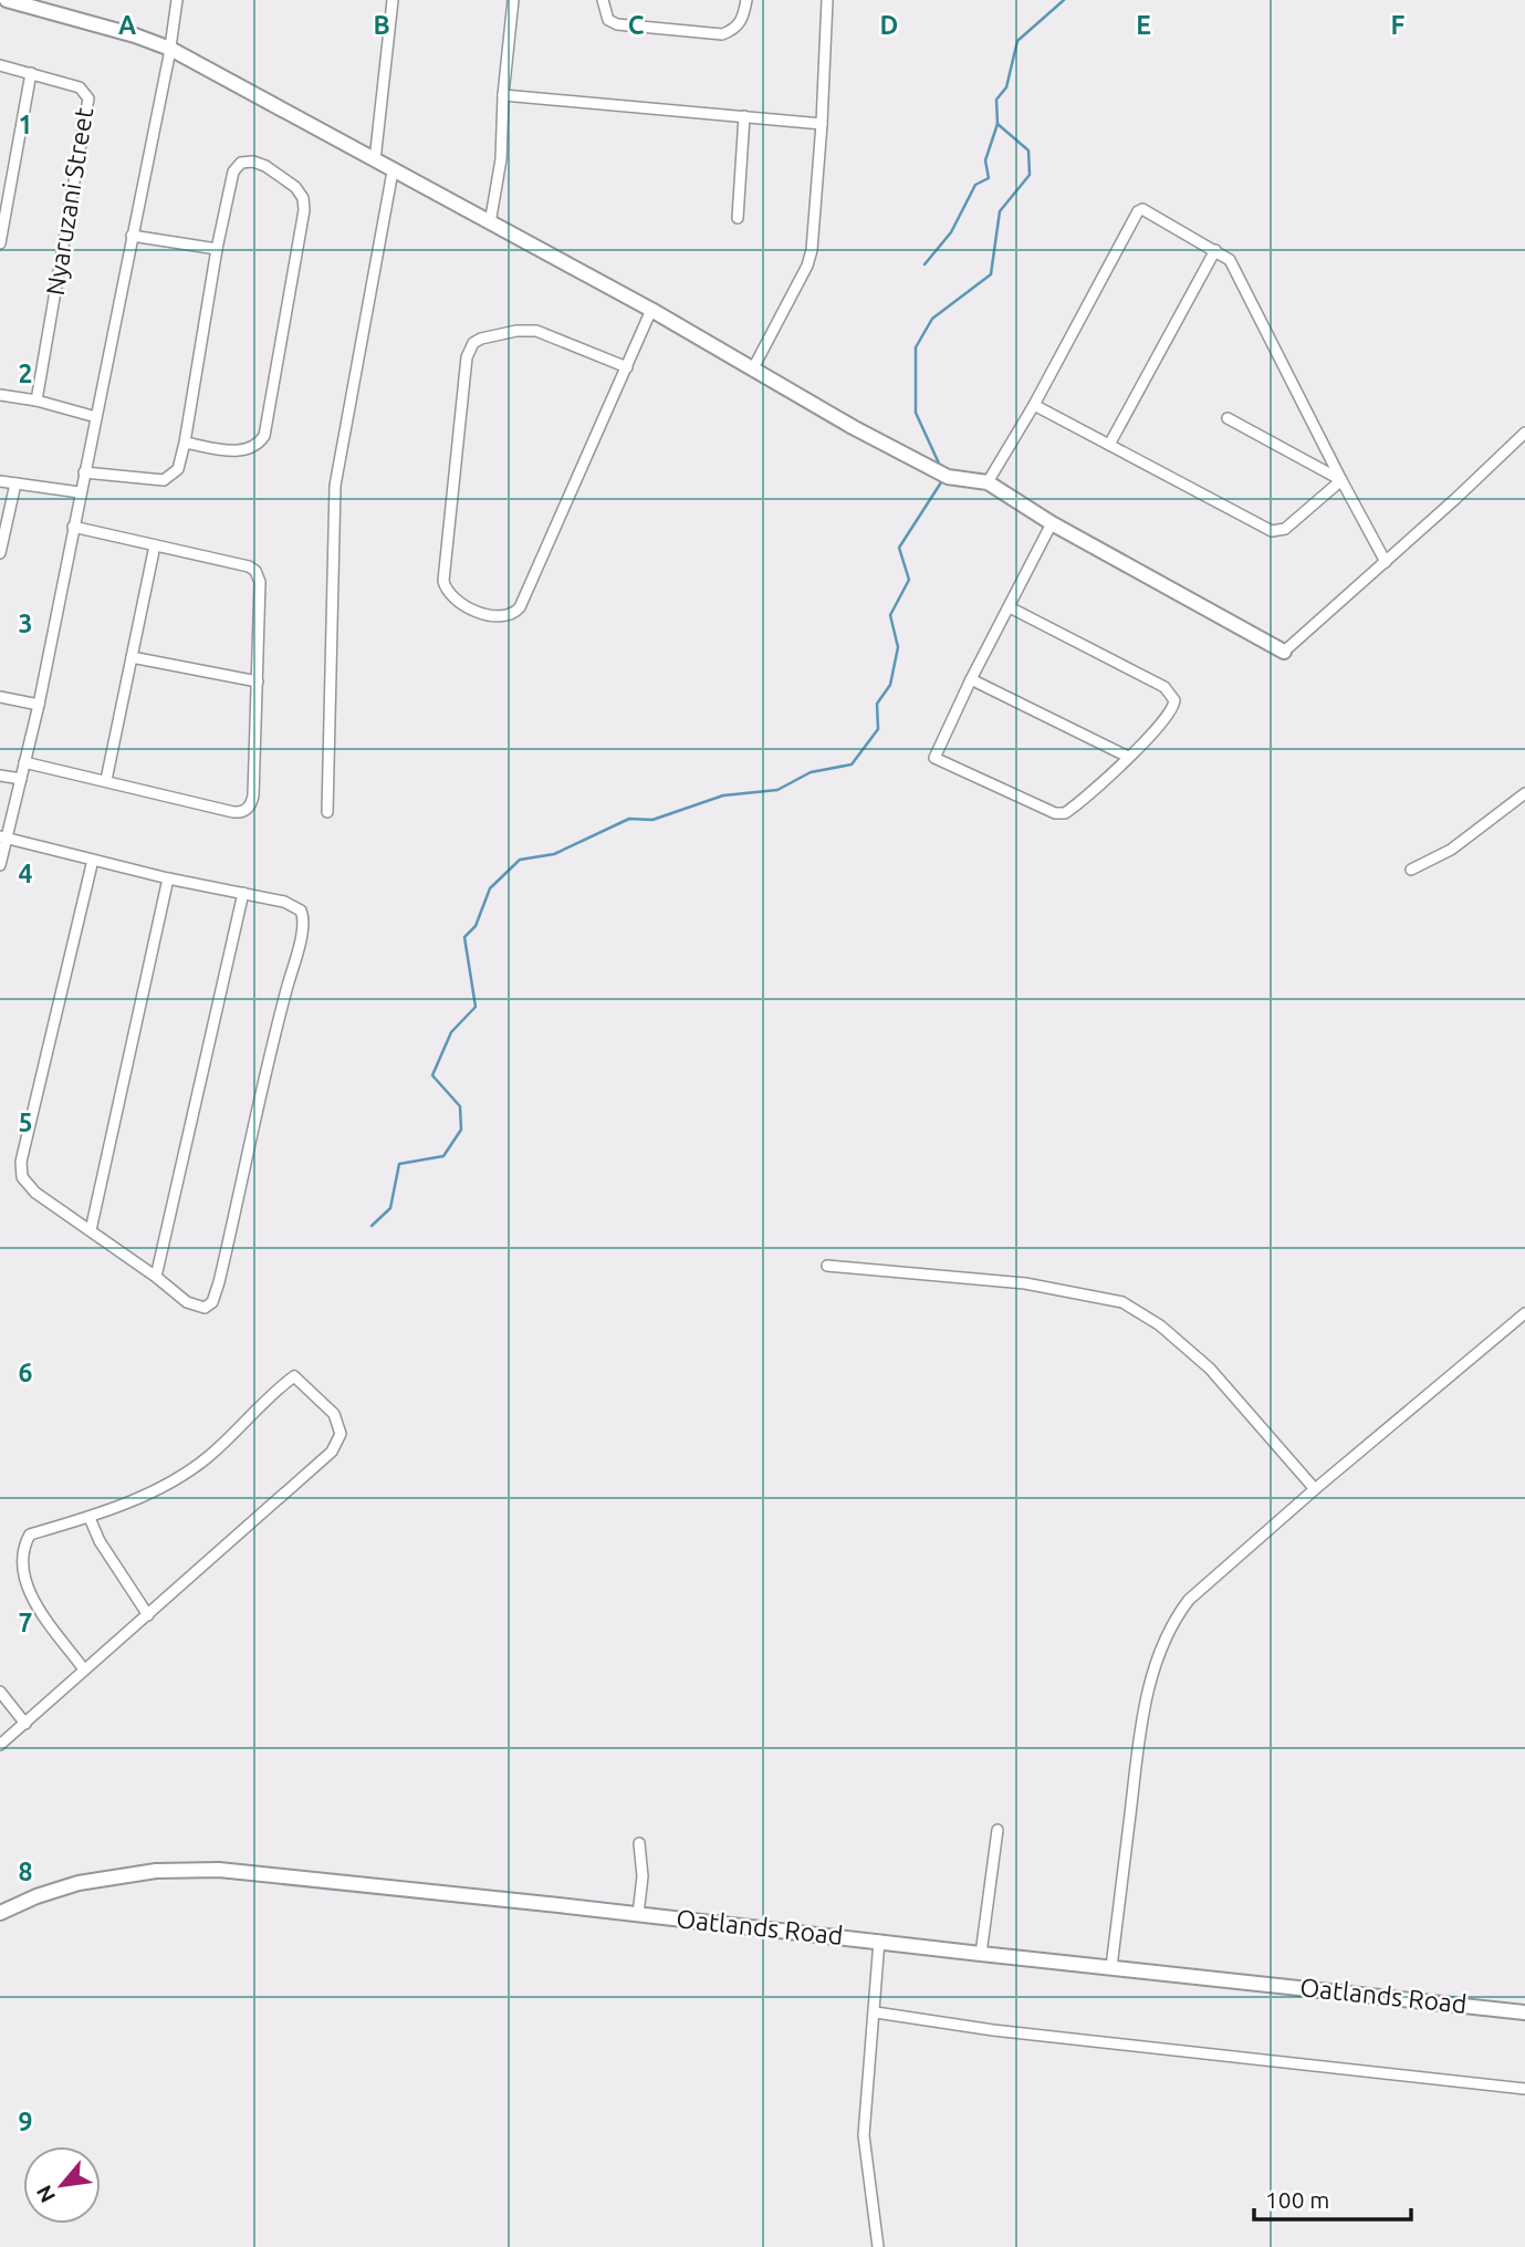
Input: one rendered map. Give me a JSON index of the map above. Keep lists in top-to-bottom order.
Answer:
{
  "streets": {
    "street": ["Nyaruzani Street", "Oatlands Road"]
  },
  "scale_bar": "100 m",
  "north": "bottom left",
  "grid": {
    "columns": [
      "A",
      "B",
      "C",
      "D",
      "E",
      "F"
    ],
    "rows": [
      "1",
      "2",
      "3",
      "4",
      "5",
      "6",
      "7",
      "8",
      "9"
    ]
  }
}
